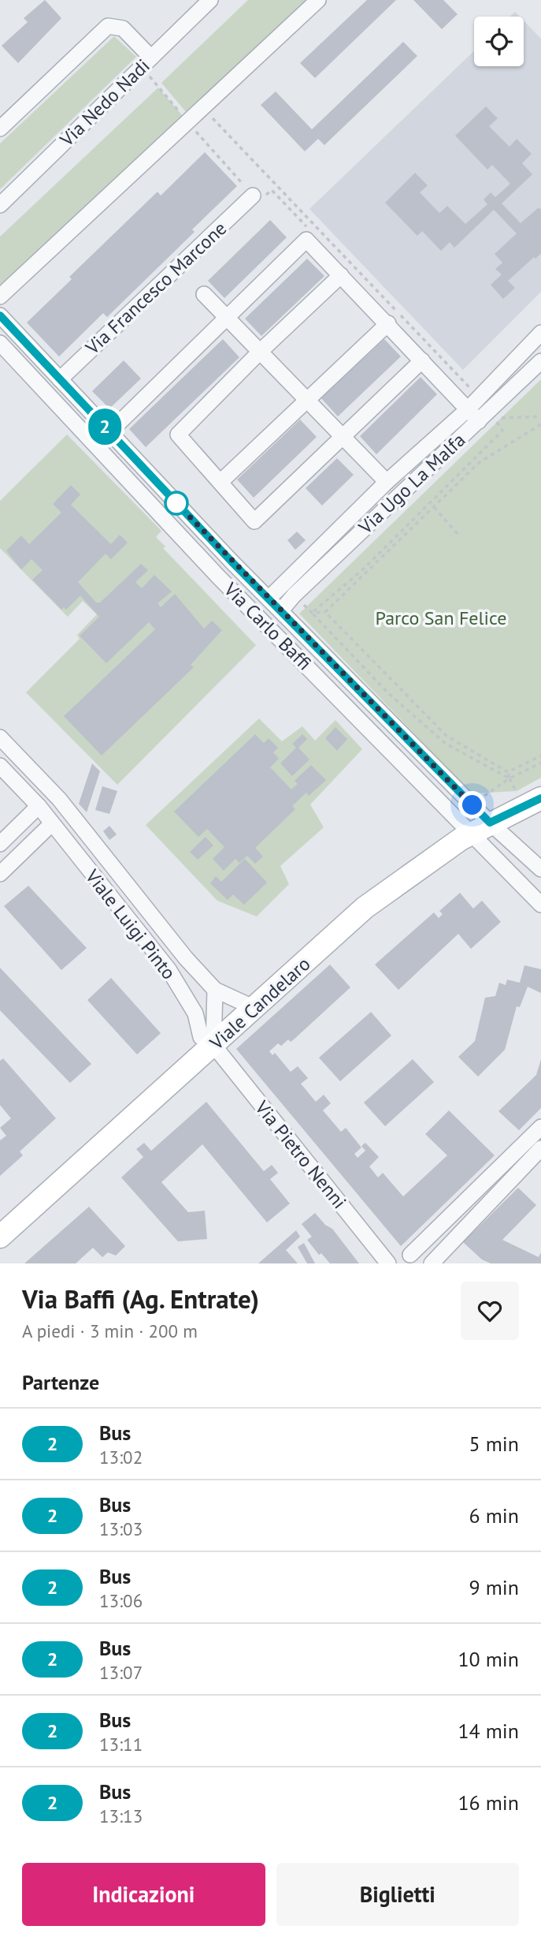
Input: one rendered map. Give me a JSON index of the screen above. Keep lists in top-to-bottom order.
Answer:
{
  "streets": {
    "main road": ["Viale Candelaro"],
    "street": [
      "Via Nedo Nadi",
      "Via Francesco Marcone",
      "Via Ugo La Malfa",
      "Via Carlo Baffi",
      "Viale Luigi Pinto",
      "Via Pietro Nenni"
    ]
  },
  "crossings": [
    ["Via Francesco Marcone", "Via Carlo Baffi"],
    ["Via Ugo La Malfa", "Via Carlo Baffi"],
    ["Via Carlo Baffi", "Viale Candelaro"],
    ["Viale Luigi Pinto", "Viale Candelaro"],
    ["Viale Luigi Pinto", "Via Pietro Nenni"],
    ["Viale Candelaro", "Via Pietro Nenni"]
  ],
  "parks": ["Parco San Felice"],
  "lines": ["bus line 2"],
  "page": {
    "on_map": "2",
    "heading": [
      ["Via Baffi (Ag. Entrate)", "A piedi · 3 min · 200 m"],
      "Partenze"
    ],
    "list": [
      {
        "mark": "2",
        "name": "Bus",
        "note": "13:02",
        "value": "5 min"
      },
      {
        "mark": "2",
        "name": "Bus",
        "note": "13:03",
        "value": "6 min"
      },
      {
        "mark": "2",
        "name": "Bus",
        "note": "13:06",
        "value": "9 min"
      },
      {
        "mark": "2",
        "name": "Bus",
        "note": "13:07",
        "value": "10 min"
      },
      {
        "mark": "2",
        "name": "Bus",
        "note": "13:11",
        "value": "14 min"
      },
      {
        "mark": "2",
        "name": "Bus",
        "note": "13:13",
        "value": "16 min"
      }
    ],
    "buttons": ["Indicazioni", "Biglietti"]
  }
}
